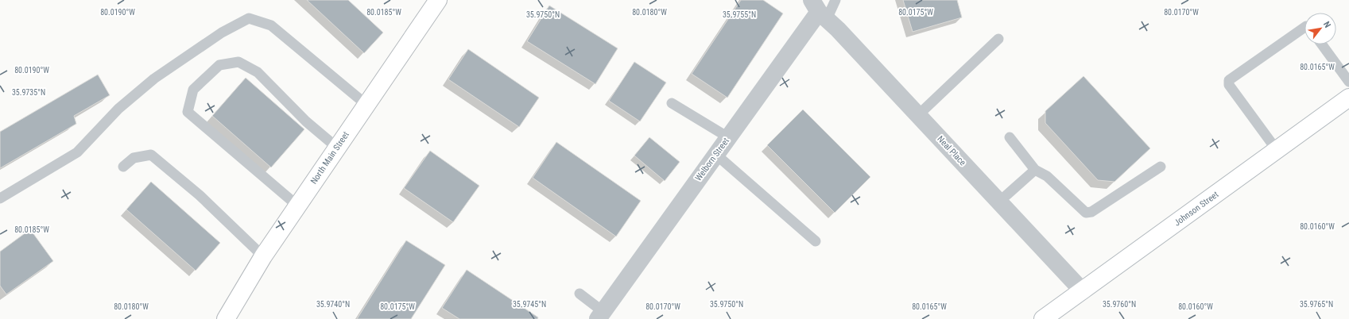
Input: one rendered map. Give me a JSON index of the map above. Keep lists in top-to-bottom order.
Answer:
{
  "streets": {
    "main road": ["North Main Street", "Johnson Street"],
    "street": ["Neal Place", "Welborn Street"]
  },
  "crossings": [
    ["Neal Place", "Welborn Street"],
    ["Neal Place", "Johnson Street"]
  ],
  "north": "top right",
  "coordinates": [
    "80.0190°W",
    "80.0185°W",
    "80.0180°W",
    "80.0175°W",
    "80.0170°W",
    "35.9750°N",
    "35.9755°N",
    "80.0165°W",
    "35.9735°N",
    "80.0160°W",
    "35.9740°N",
    "35.9745°N",
    "35.9760°N",
    "35.9765°N"
  ]
}
